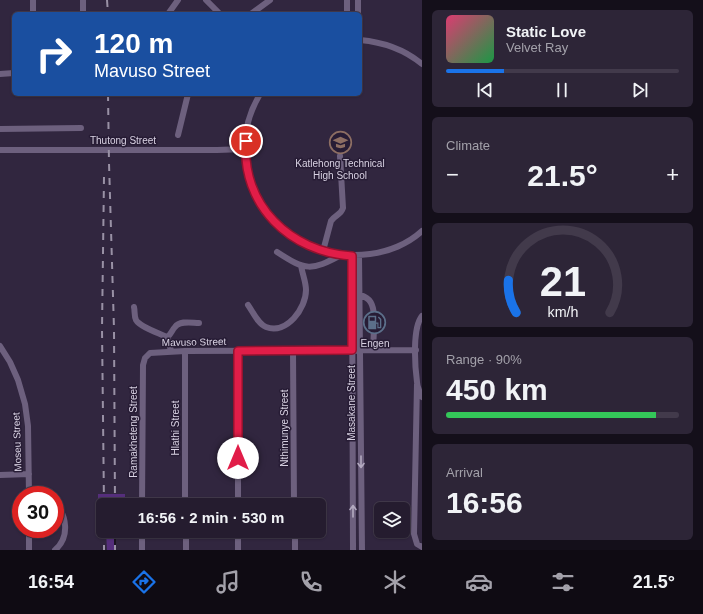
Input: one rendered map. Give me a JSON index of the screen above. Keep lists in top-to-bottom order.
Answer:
{
  "streets": {
    "street": [
      "Thutong Street",
      "Mavuso Street",
      "Masakane Street",
      "Hlathi Street",
      "Nthimunye Street",
      "Ramakheteng Street",
      "Moseu Street"
    ]
  },
  "crossings": [
    ["Mavuso Street", "Masakane Street"],
    ["Mavuso Street", "Hlathi Street"],
    ["Mavuso Street", "Nthimunye Street"],
    ["Mavuso Street", "Ramakheteng Street"]
  ],
  "places": {
    "school or university": ["Katlehong Technical High School"],
    "fuel station": ["Engen"]
  },
  "page": {
    "turn": ["120 m", "Mavuso Street"],
    "song": ["Static Love", "Velvet Ray"],
    "tile": [
      "Climate",
      ["Range · 90%", "450 km"],
      ["Arrival", "16:56"]
    ],
    "heat": ["−", "21.5°", "+"],
    "limit": "30",
    "trip": "16:56 · 2 min · 530 m",
    "tabs": ["16:54", "21.5°"],
    "gauge": ["21", "km/h"]
  }
}
